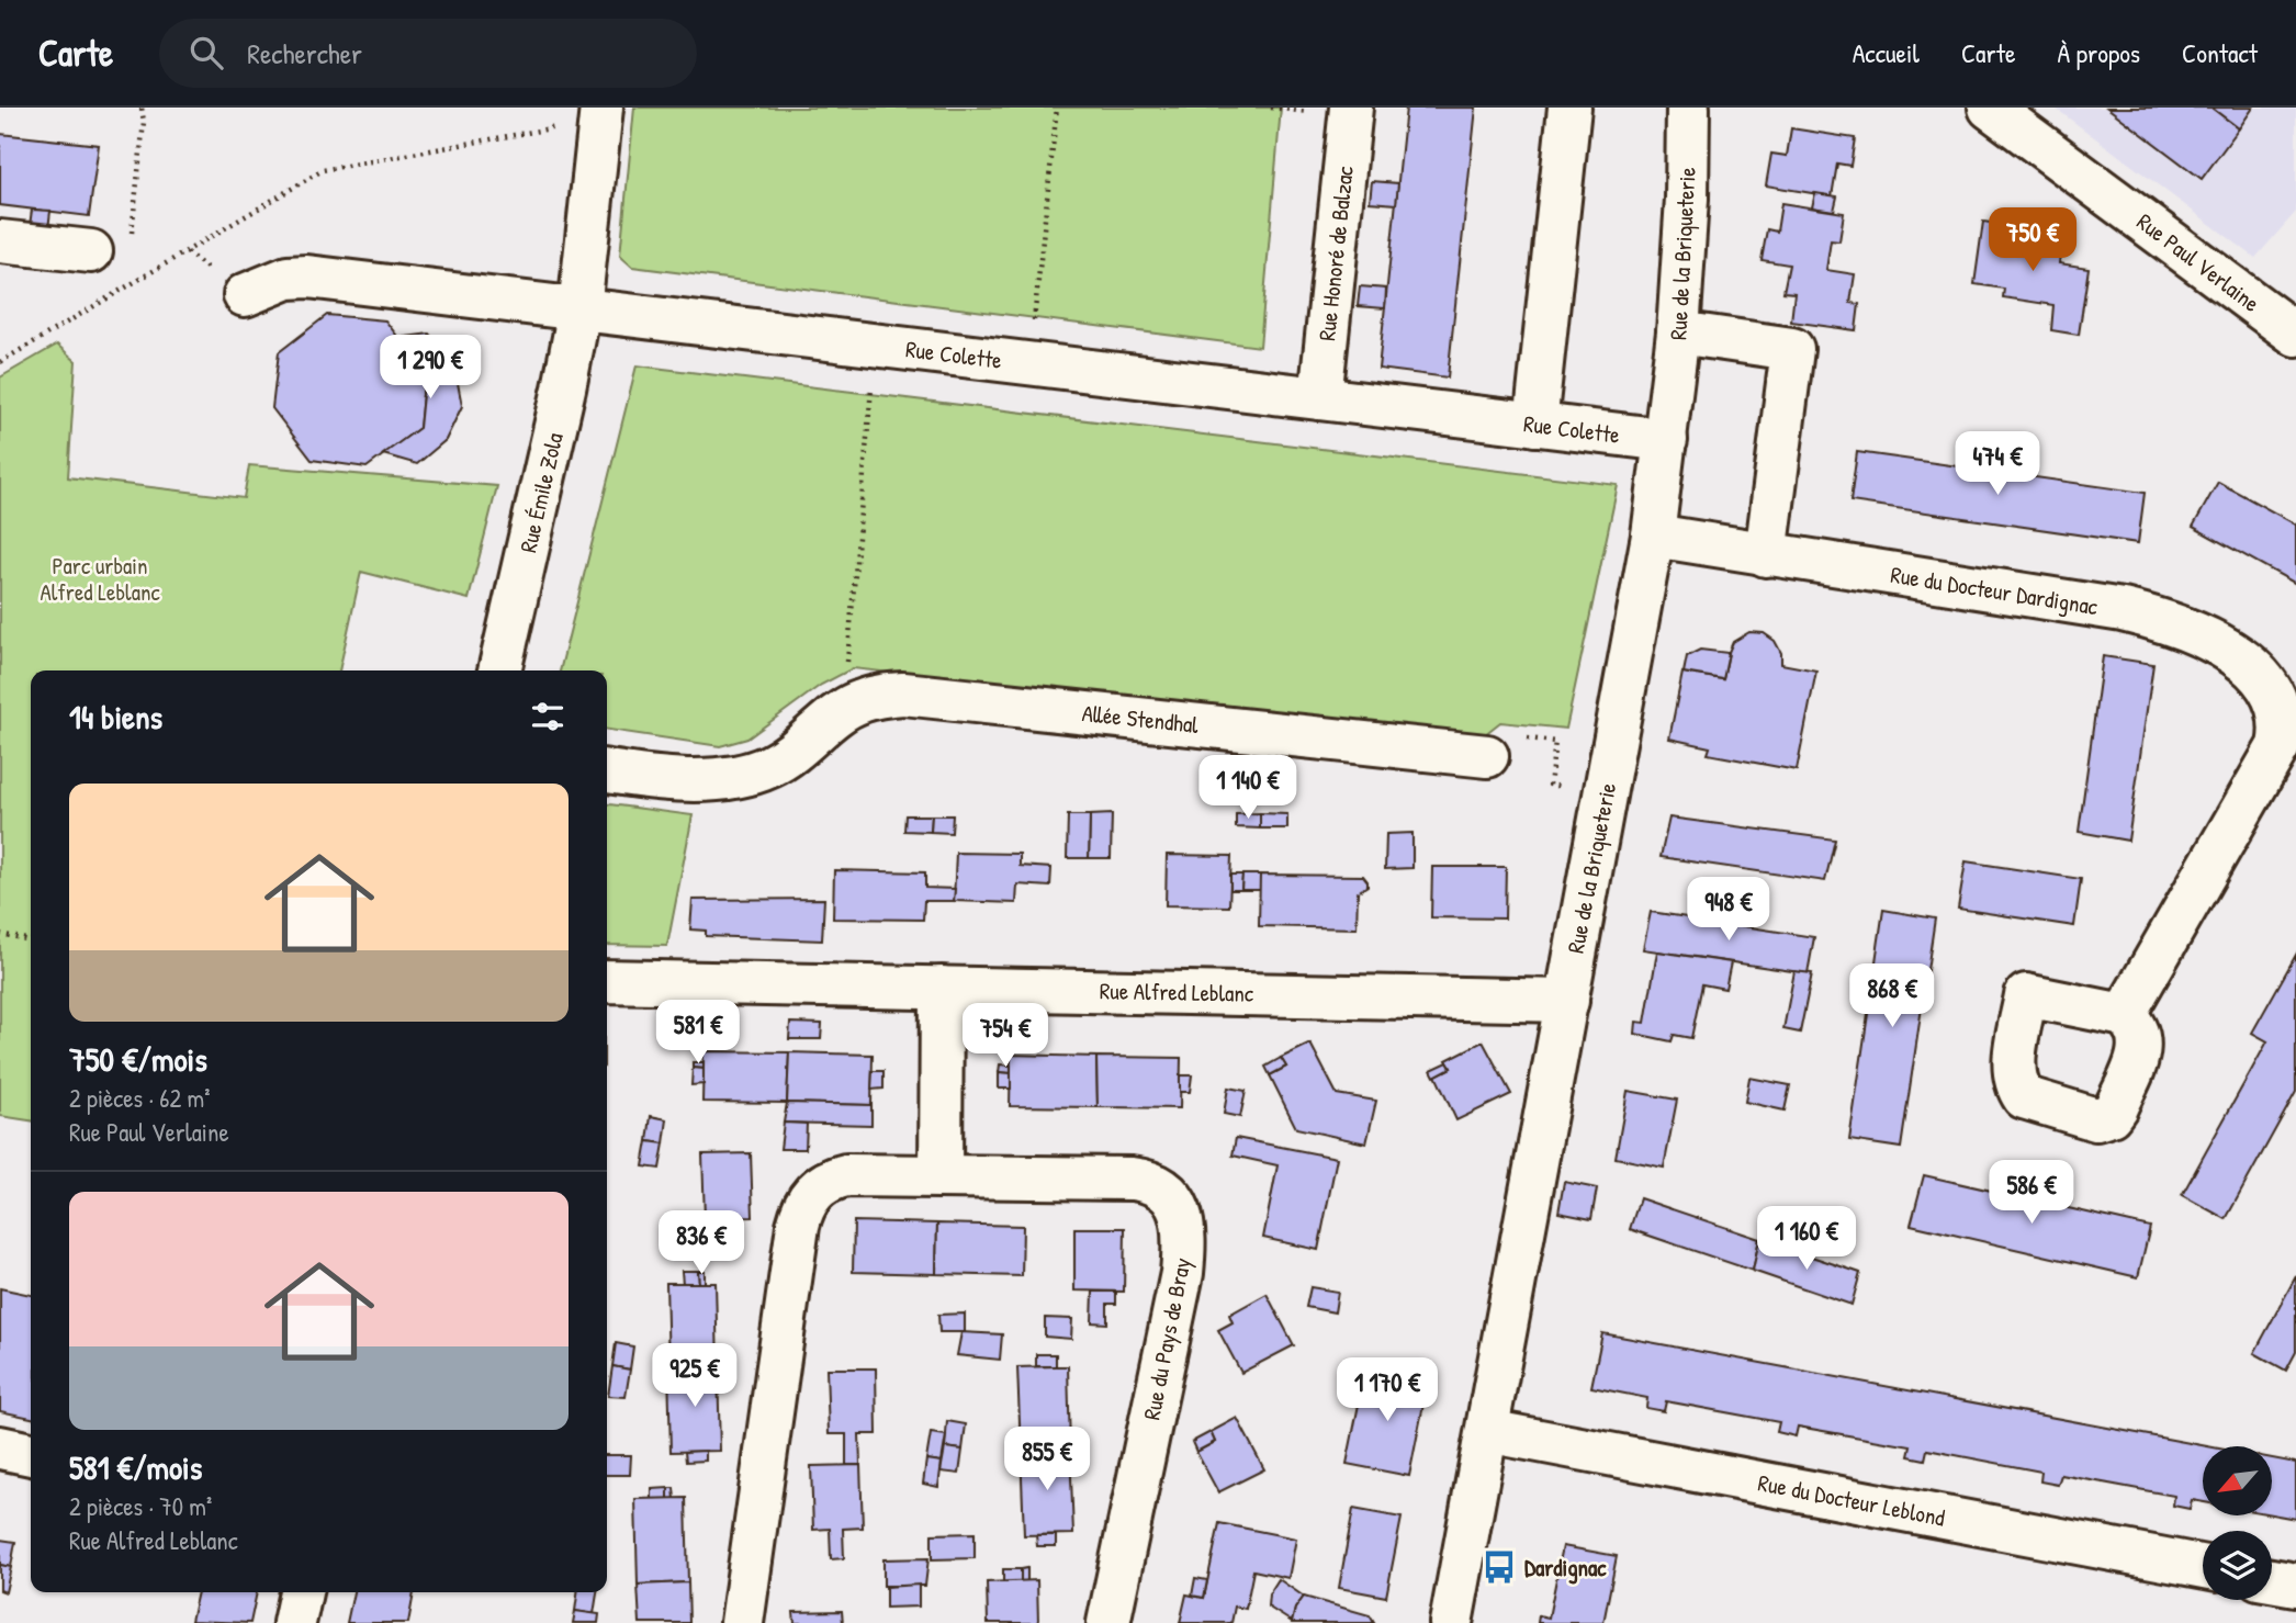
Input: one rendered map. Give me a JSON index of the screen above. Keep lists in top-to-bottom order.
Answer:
{
  "streets": {
    "street": [
      "Rue Honoré de Balzac",
      "Rue de la Briqueterie",
      "Rue Paul Verlaine",
      "Rue Colette",
      "Rue Émile Zola",
      "Rue du Docteur Dardignac",
      "Allée Stendhal",
      "Rue Alfred Leblanc",
      "Rue du Pays de Bray",
      "Rue du Docteur Leblond"
    ]
  },
  "crossings": [
    ["Rue Honoré de Balzac", "Rue Colette"],
    ["Rue de la Briqueterie", "Rue Colette"],
    ["Rue de la Briqueterie", "Rue du Docteur Dardignac"],
    ["Rue de la Briqueterie", "Rue Alfred Leblanc"],
    ["Rue de la Briqueterie", "Rue du Docteur Leblond"],
    ["Rue Colette", "Rue Émile Zola"]
  ],
  "parks": ["Parc urbain Alfred Leblanc"],
  "places": {
    "bus stop": ["Dardignac"]
  },
  "north": "bottom left",
  "page": {
    "header": "Carte",
    "search": "Rechercher",
    "nav": [
      "Accueil",
      "Carte",
      "À propos",
      "Contact"
    ],
    "price": [
      "750 €",
      "1 290 €",
      "474 €",
      "1 140 €",
      "948 €",
      "868 €",
      "581 €",
      "754 €",
      "586 €",
      "1 160 €",
      "836 €",
      "925 €",
      "1 170 €",
      "855 €"
    ],
    "heading": "14 biens",
    "list": [
      {
        "name": "750 €/mois",
        "note": "2 pièces · 62 m² · Rue Paul Verlaine"
      },
      {
        "name": "581 €/mois",
        "note": "2 pièces · 70 m² · Rue Alfred Leblanc"
      }
    ]
  }
}
